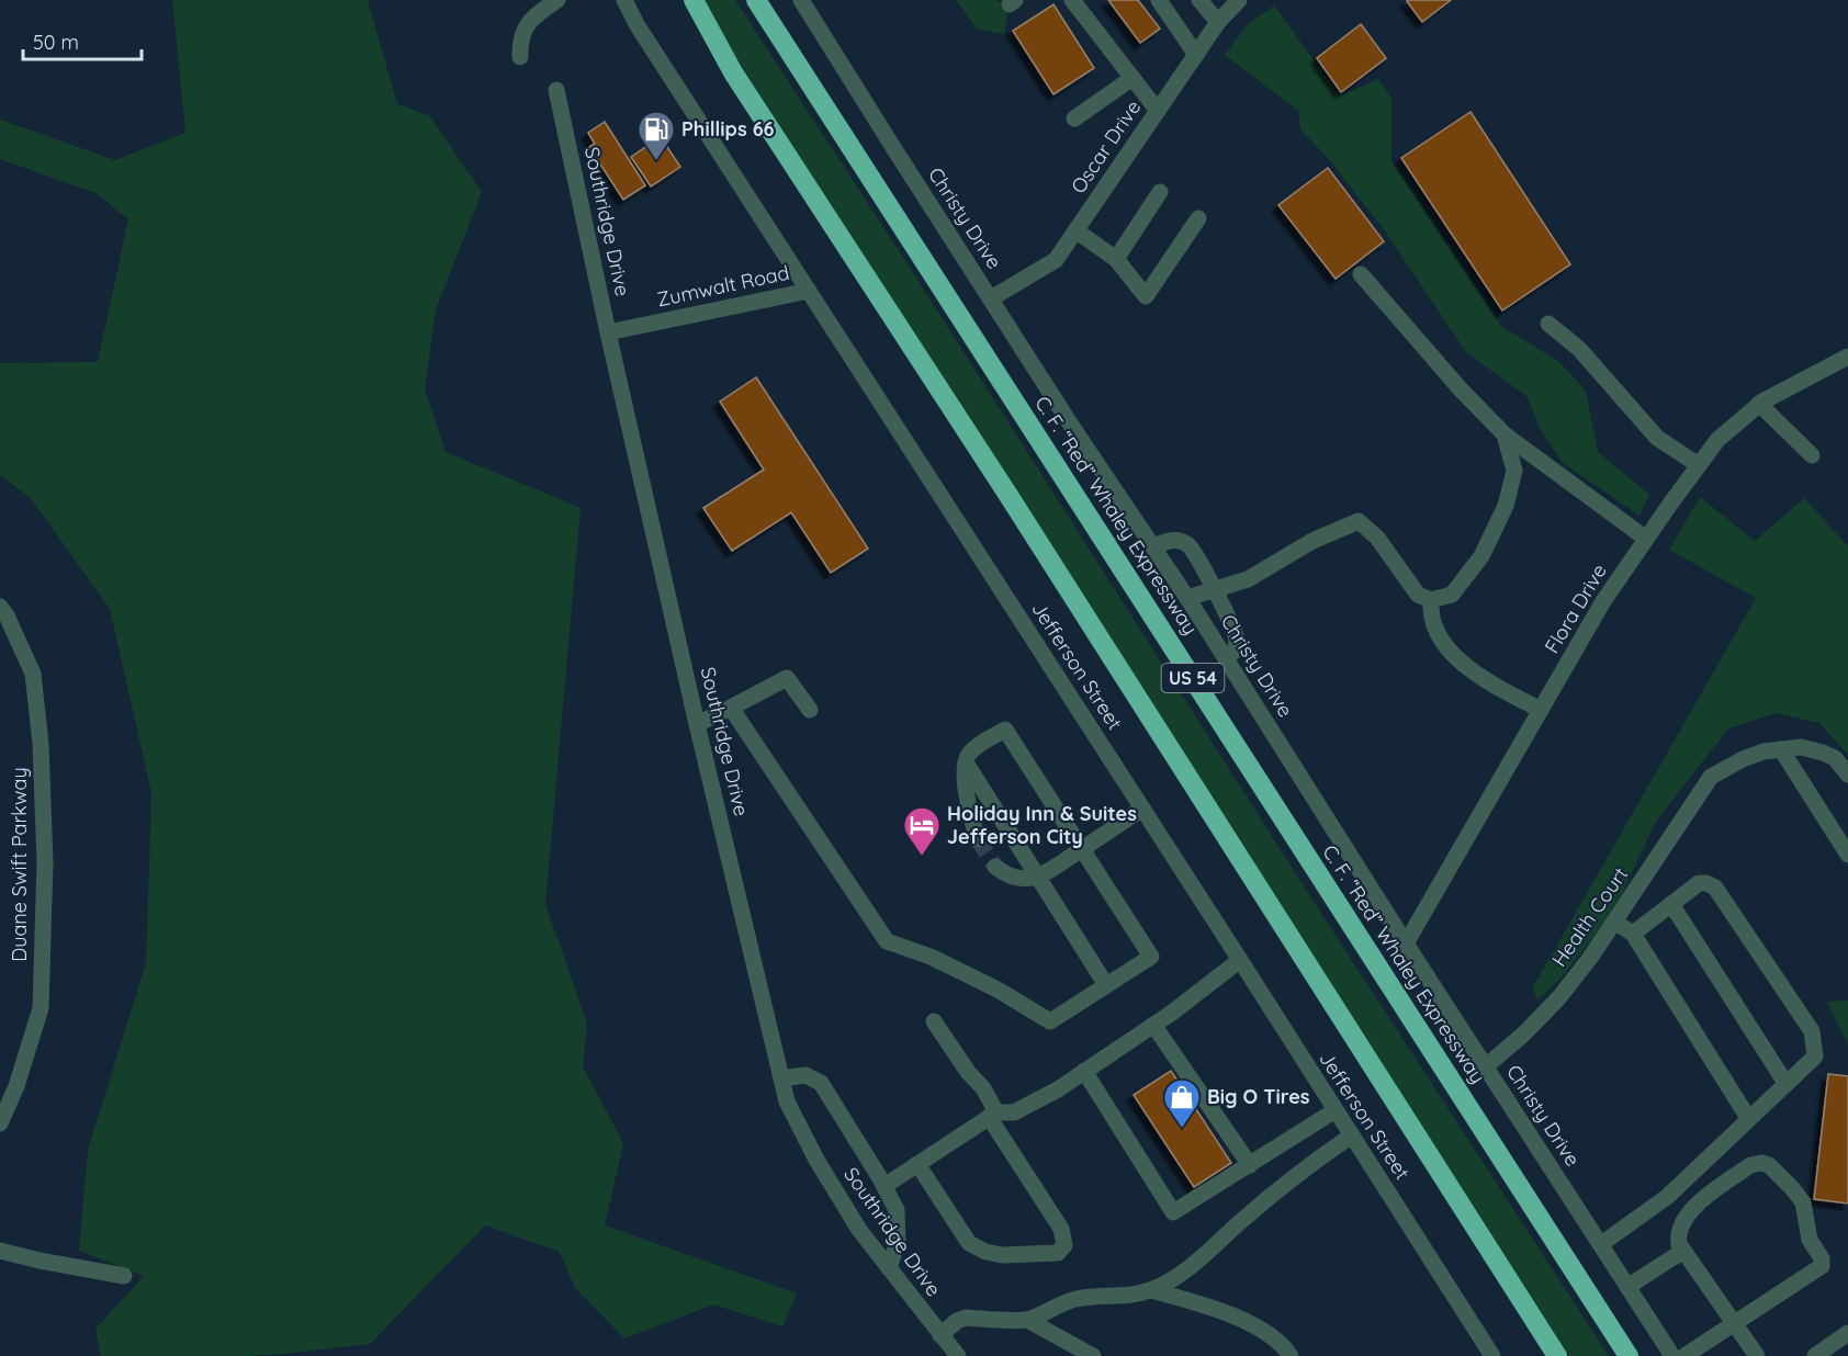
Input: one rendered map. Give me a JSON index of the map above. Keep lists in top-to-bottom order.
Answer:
{
  "streets": {
    "highway": ["C. F. “Red” Whaley Expressway", "US 54"],
    "street": [
      "Oscar Drive",
      "Christy Drive",
      "Southridge Drive",
      "Zumwalt Road",
      "Flora Drive",
      "Jefferson Street",
      "Duane Swift Parkway",
      "Health Court"
    ]
  },
  "crossings": [
    ["Oscar Drive", "Christy Drive"],
    ["Christy Drive", "Flora Drive"],
    ["Christy Drive", "Health Court"],
    ["Southridge Drive", "Zumwalt Road"],
    ["Zumwalt Road", "Jefferson Street"]
  ],
  "places": {
    "fuel station": ["Phillips 66"],
    "hotel": ["Holiday Inn & Suites Jefferson City"],
    "shop": ["Big O Tires"]
  },
  "scale_bar": "50 m"
}
